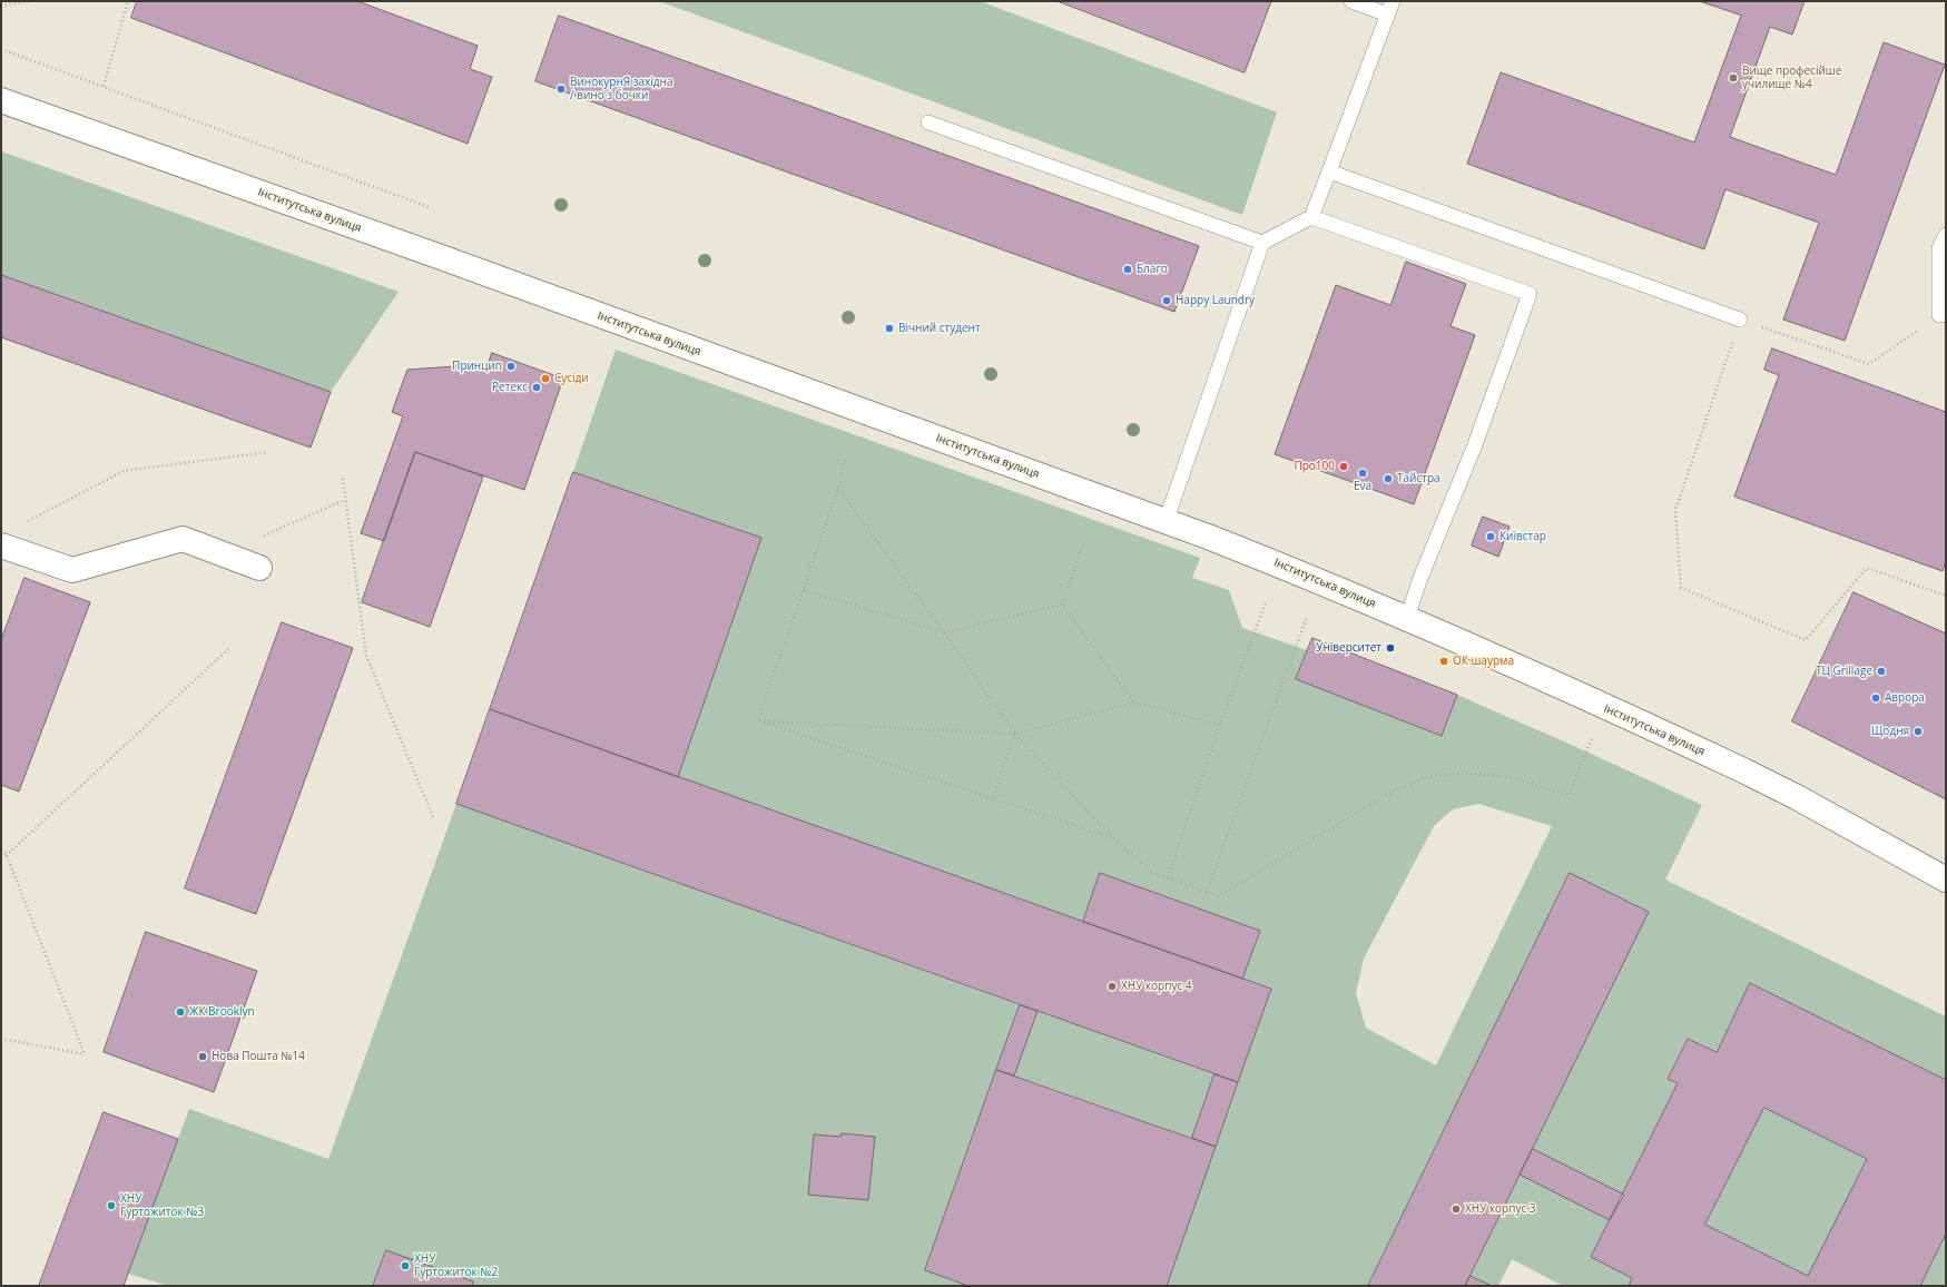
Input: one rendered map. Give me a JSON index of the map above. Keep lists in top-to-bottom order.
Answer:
{
  "streets": {
    "street": ["Інститутська вулиця"]
  },
  "places": [
    "Вище професійше училище №4",
    "ВинокурнЯ західна / вино з бочки",
    "Благо",
    "Happy Laundry",
    "Вічний студент",
    "Принцип",
    "Сусіди",
    "Ретекс",
    "Про100",
    "Eva",
    "Тайстра",
    "Київстар",
    "Університет",
    "ОК шаурма",
    "ТЦ Grillage",
    "Аврора",
    "Щодня",
    "ХНУ корпус 4",
    "ЖК Brooklyn",
    "Нова Пошта №14",
    "ХНУ Гуртожиток №3",
    "ХНУ корпус 3",
    "ХНУ Гуртожиток №2"
  ]
}
